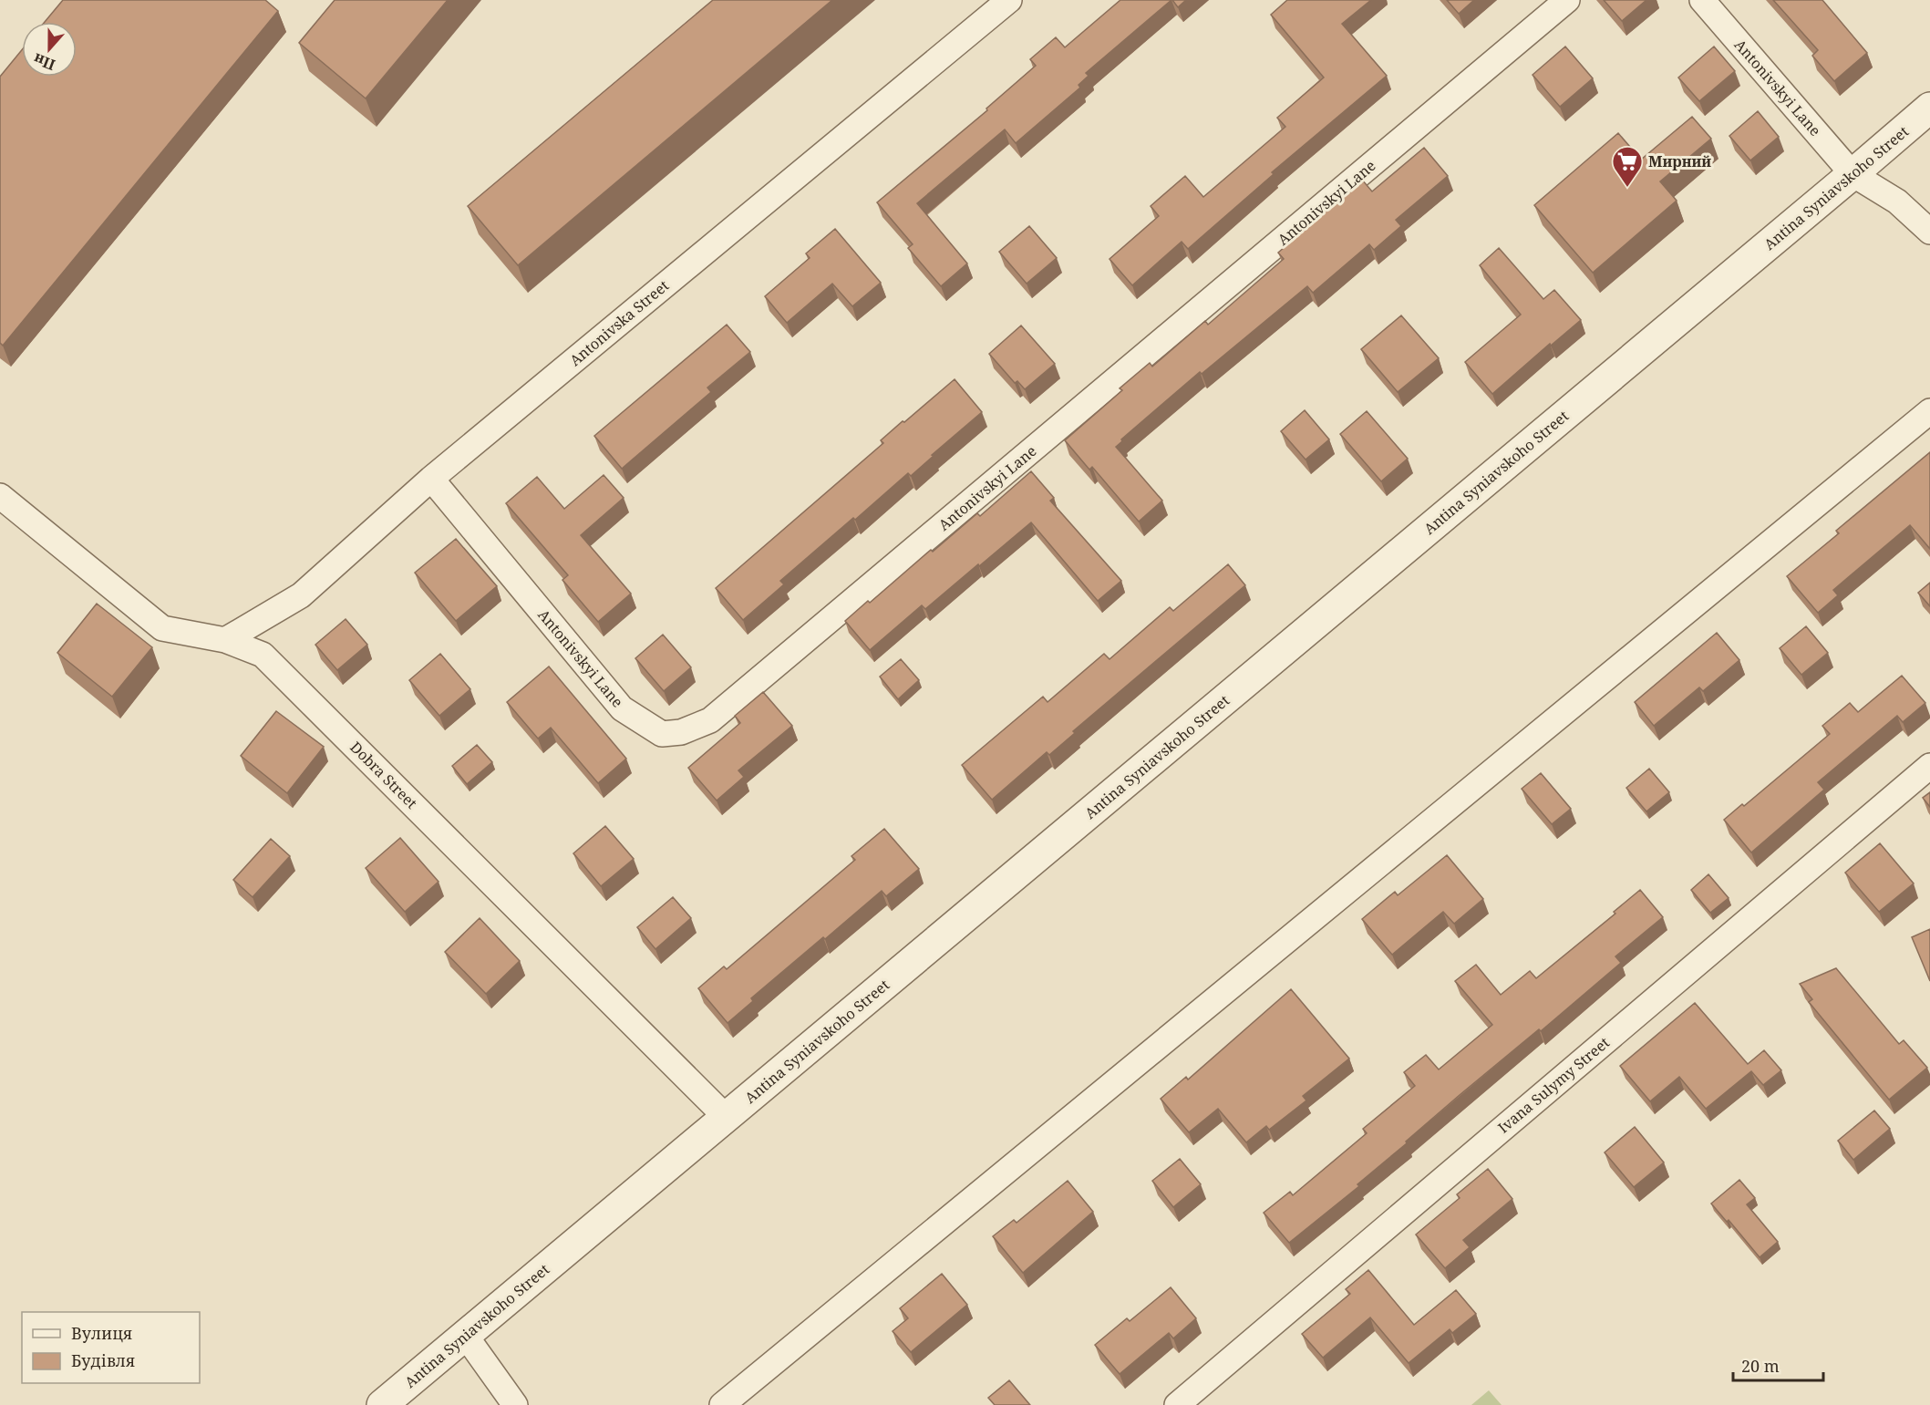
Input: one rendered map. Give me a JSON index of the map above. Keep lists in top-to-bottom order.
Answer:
{
  "streets": {
    "street": [
      "Antonivskyi Lane",
      "Antina Syniavskoho Street",
      "Antonivska Street",
      "Dobra Street",
      "Ivana Sulymy Street"
    ]
  },
  "crossings": [
    ["Antonivskyi Lane", "Antina Syniavskoho Street"],
    ["Antonivskyi Lane", "Antonivska Street"],
    ["Antina Syniavskoho Street", "Dobra Street"],
    ["Antonivska Street", "Dobra Street"]
  ],
  "places": {
    "supermarket": ["Мирний"]
  },
  "legend": ["Вулиця", "Будівля"],
  "scale_bar": "20 m",
  "north": "bottom"
}
